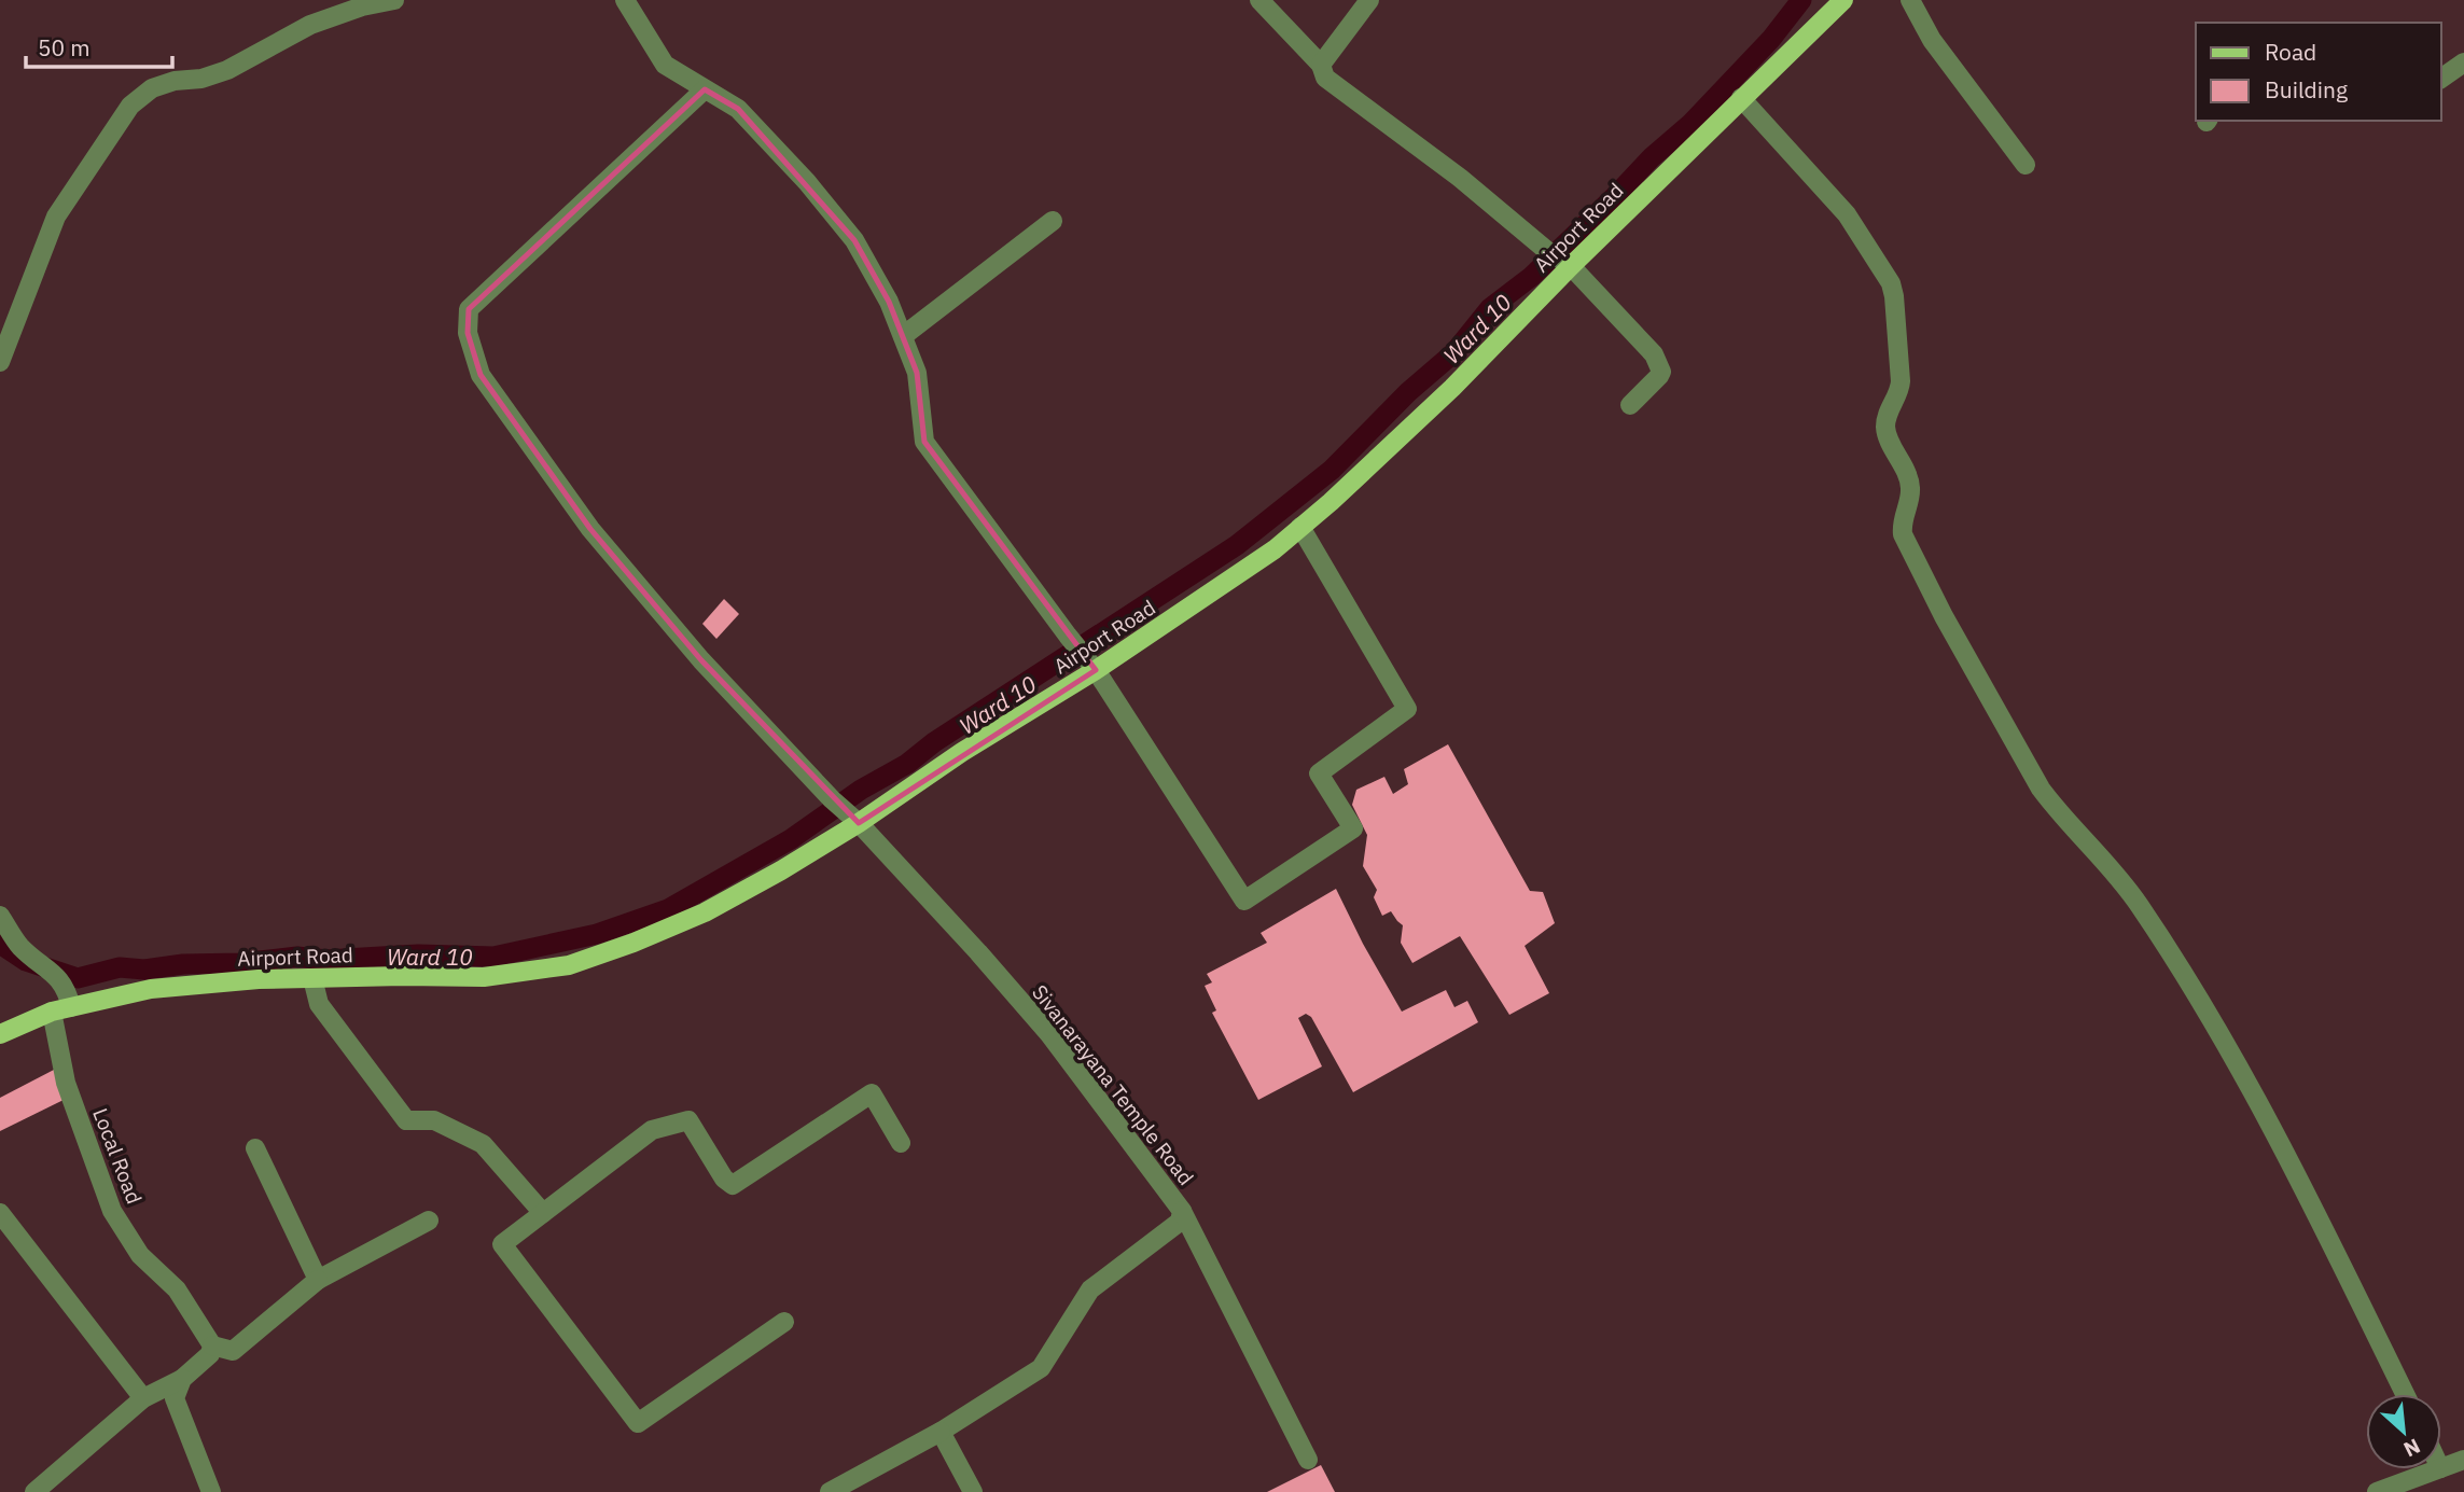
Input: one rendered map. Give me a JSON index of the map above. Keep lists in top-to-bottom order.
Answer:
{
  "streets": {
    "main road": ["Airport Road"],
    "street": ["Sivanarayana Temple Road", "Local Road"]
  },
  "crossings": [
    ["Airport Road", "Sivanarayana Temple Road"],
    ["Airport Road", "Local Road"]
  ],
  "water": ["Ward 10"],
  "legend": ["Road", "Building"],
  "scale_bar": "50 m",
  "north": "bottom right"
}
